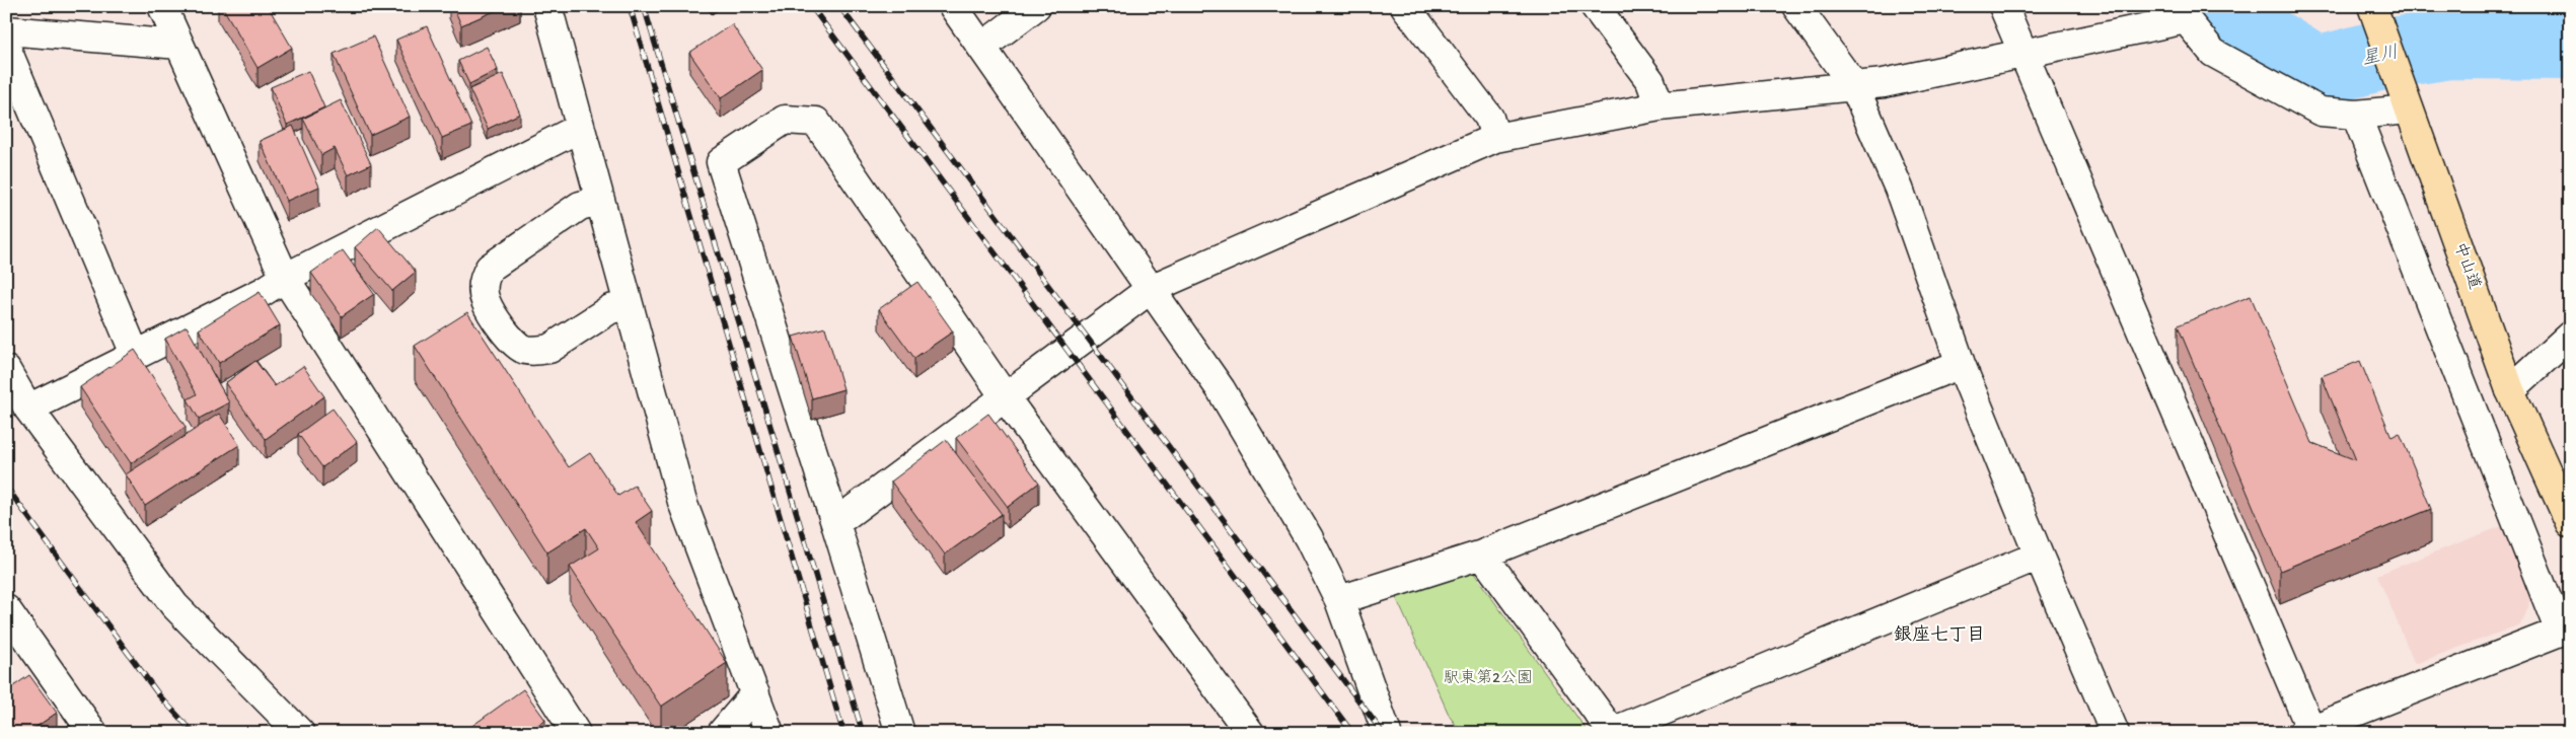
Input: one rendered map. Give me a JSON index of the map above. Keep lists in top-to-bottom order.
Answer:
{
  "streets": {
    "highway": ["中山道"]
  },
  "districts": ["銀座七丁目"],
  "water": ["星川"],
  "parks": ["駅東第2公園"]
}
